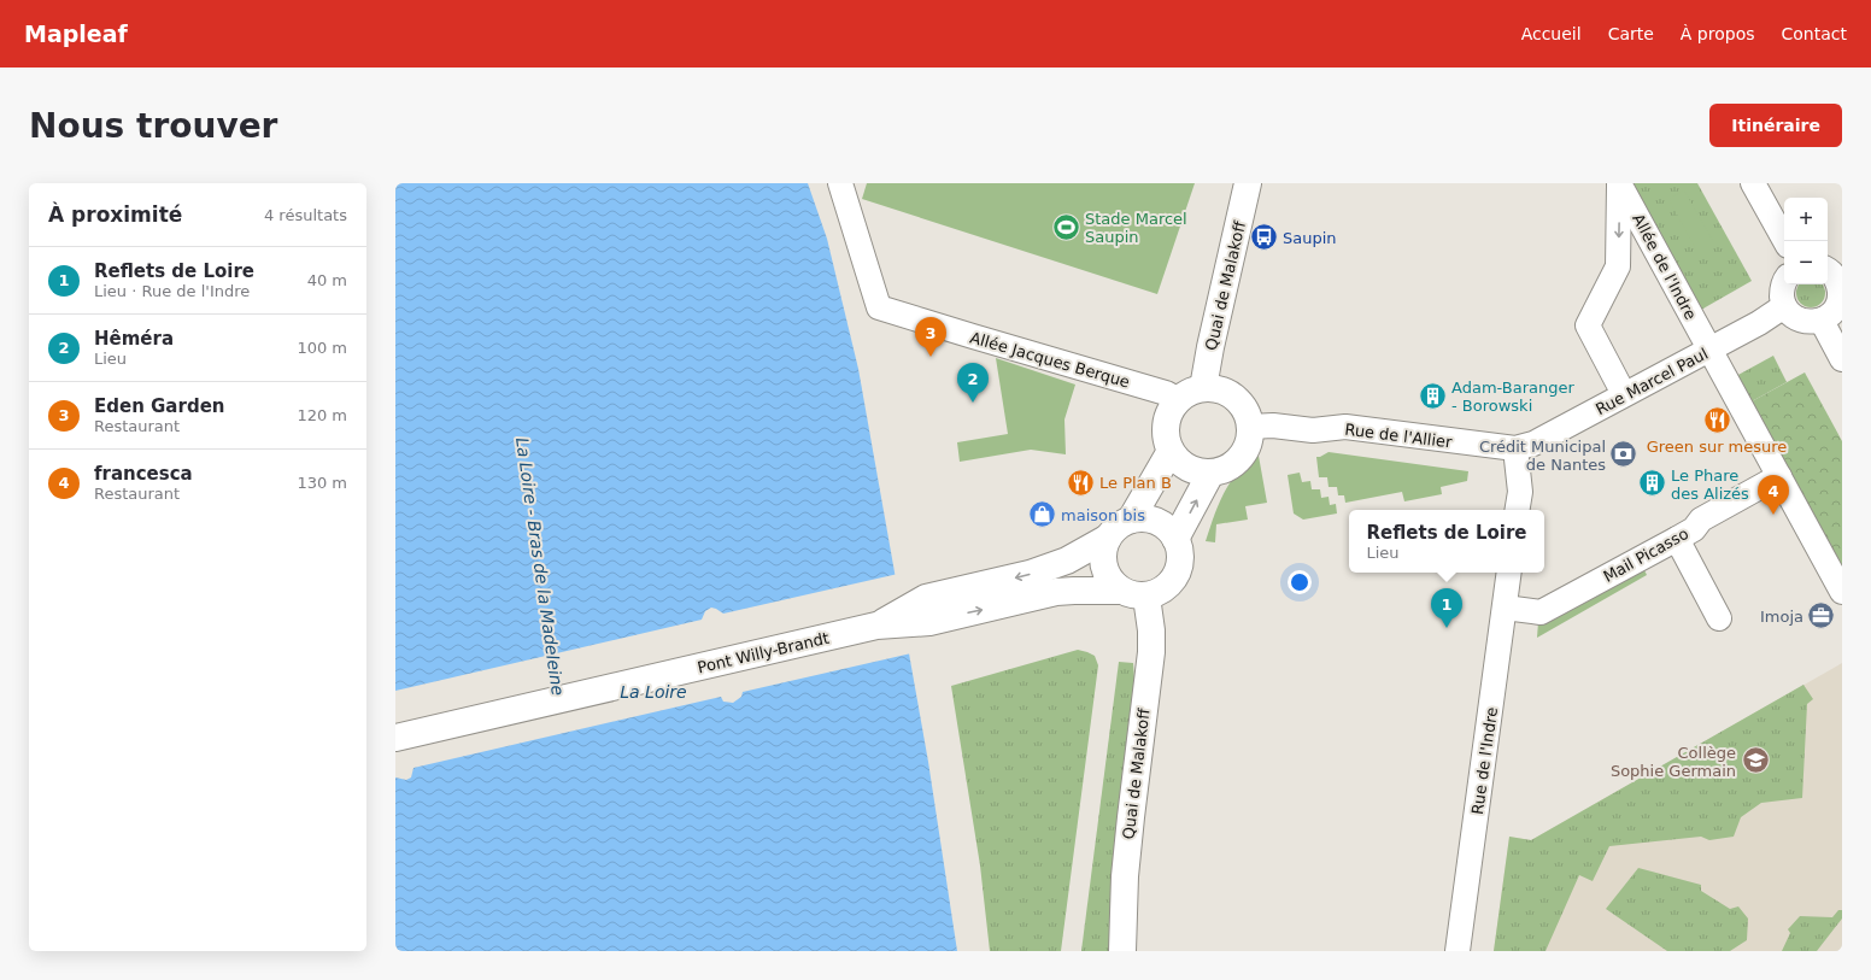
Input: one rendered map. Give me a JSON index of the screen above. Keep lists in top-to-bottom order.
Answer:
{
  "streets": {
    "main road": ["Quai de Malakoff", "Pont Willy-Brandt"],
    "street": [
      "Allée de l'Indre",
      "Allée Jacques Berque",
      "Rue Marcel Paul",
      "Rue de l'Allier",
      "Mail Picasso",
      "Rue de l'Indre"
    ]
  },
  "crossings": [
    ["Allée de l'Indre", "Rue Marcel Paul"],
    ["Allée de l'Indre", "Mail Picasso"],
    ["Quai de Malakoff", "Allée Jacques Berque"],
    ["Quai de Malakoff", "Rue de l'Allier"],
    ["Quai de Malakoff", "Pont Willy-Brandt"],
    ["Allée Jacques Berque", "Rue de l'Allier"],
    ["Rue Marcel Paul", "Rue de l'Allier"],
    ["Mail Picasso", "Rue de l'Indre"]
  ],
  "water": ["La Loire - Bras de la Madeleine", "La Loire"],
  "places": {
    "sports": ["Stade Marcel Saupin"],
    "bus stop": ["Saupin"],
    "building": ["Adam-Baranger - Borowski", "Le Phare des Alizés"],
    "restaurant": ["Green sur mesure", "Le Plan B"],
    "bank": ["Crédit Municipal de Nantes"],
    "shop": ["maison bis"],
    "office": ["Imoja"],
    "school or university": ["Collège Sophie Germain"]
  },
  "page": {
    "header": "Mapleaf",
    "nav": [
      "Accueil",
      "Carte",
      "À propos",
      "Contact"
    ],
    "buttons": "Itinéraire",
    "title": "Nous trouver",
    "heading": ["À proximité", "4 résultats"],
    "map_buttons": ["+", "−"],
    "list": [
      {
        "mark": "1",
        "name": "Reflets de Loire",
        "note": "Lieu · Rue de l'Indre",
        "value": "40 m"
      },
      {
        "mark": "2",
        "name": "Hêméra",
        "note": "Lieu",
        "value": "100 m"
      },
      {
        "mark": "3",
        "name": "Eden Garden",
        "note": "Restaurant",
        "value": "120 m"
      },
      {
        "mark": "4",
        "name": "francesca",
        "note": "Restaurant",
        "value": "130 m"
      }
    ],
    "pins": [
      "3",
      "2",
      "4",
      "1"
    ],
    "popup": ["Reflets de Loire", "Lieu"]
  }
}
